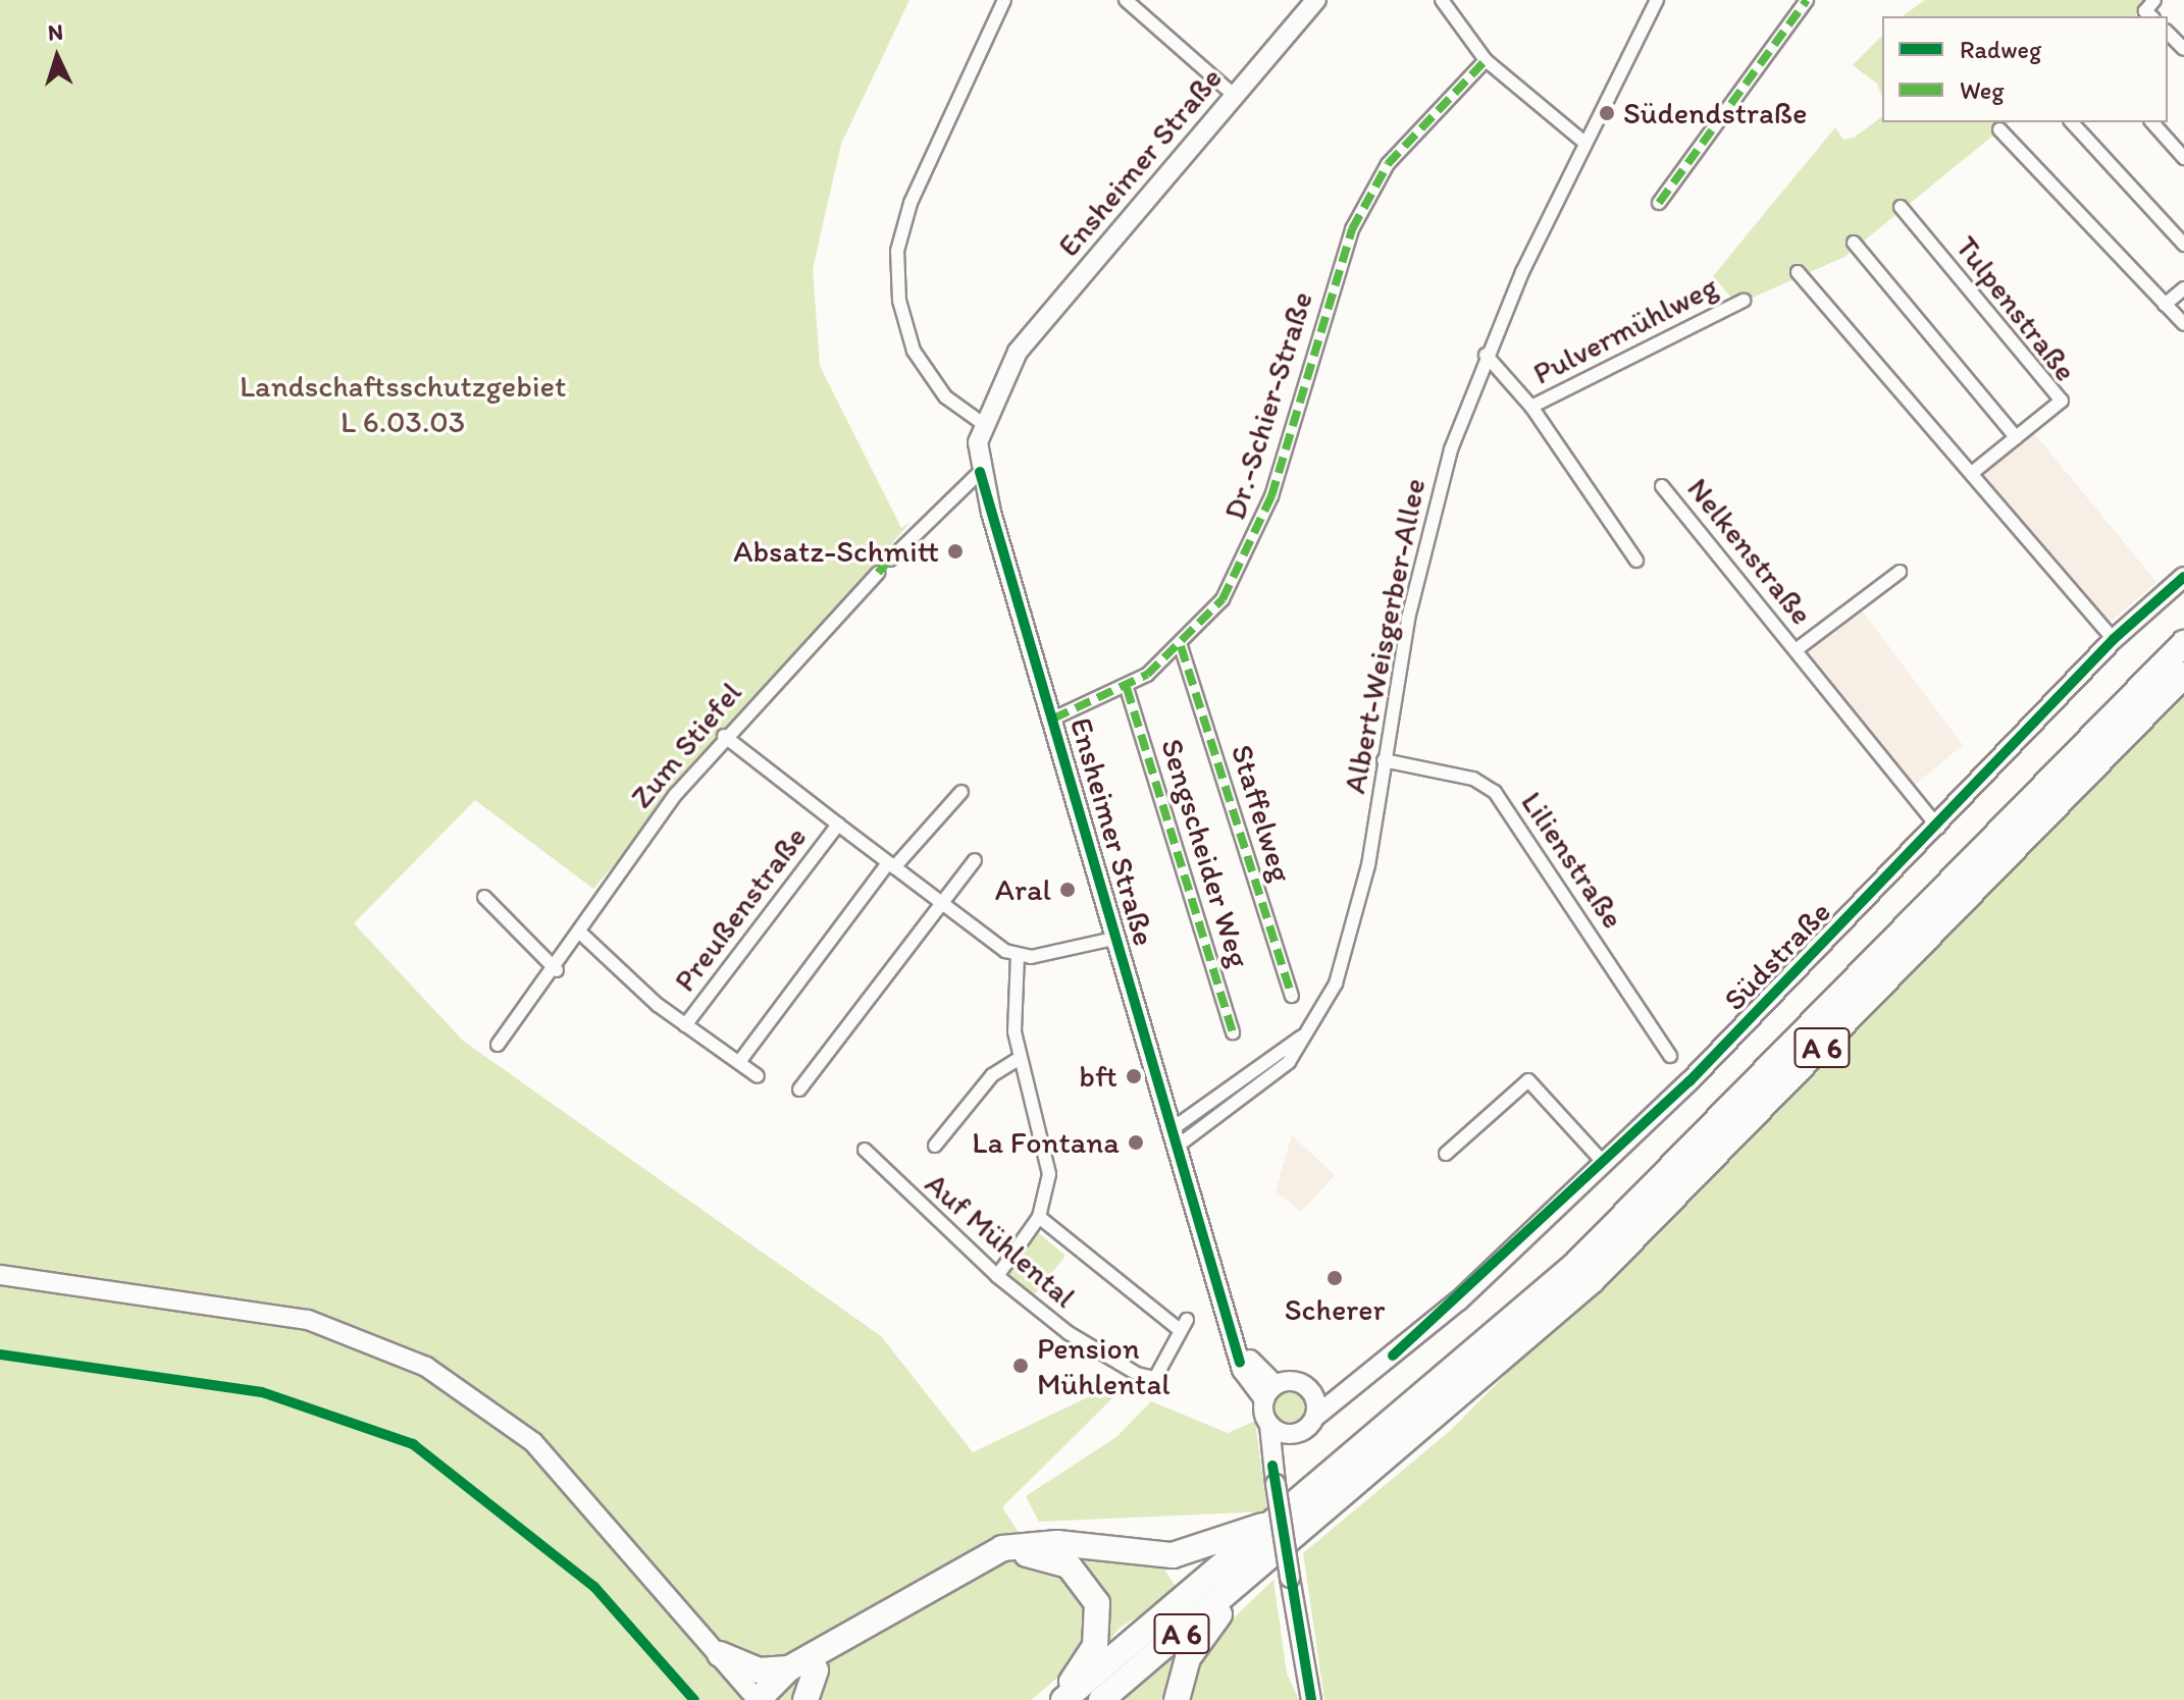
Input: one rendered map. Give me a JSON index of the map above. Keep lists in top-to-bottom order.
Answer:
{
  "streets": {
    "highway": ["A 6"],
    "main road": ["Ensheimer Straße", "Südstraße"],
    "street": [
      "Tulpenstraße",
      "Pulvermühlweg",
      "Dr.-Schier-Straße",
      "Nelkenstraße",
      "Albert-Weisgerber-Allee",
      "Zum Stiefel",
      "Staffelweg",
      "Sengscheider Weg",
      "Lilienstraße",
      "Preußenstraße",
      "Auf Mühlental"
    ]
  },
  "crossings": [
    ["Ensheimer Straße", "Dr.-Schier-Straße"],
    ["Ensheimer Straße", "Albert-Weisgerber-Allee"],
    ["Ensheimer Straße", "Südstraße"],
    ["Pulvermühlweg", "Albert-Weisgerber-Allee"],
    ["Dr.-Schier-Straße", "Staffelweg"],
    ["Dr.-Schier-Straße", "Sengscheider Weg"],
    ["Nelkenstraße", "Südstraße"],
    ["Albert-Weisgerber-Allee", "Lilienstraße"],
    ["Zum Stiefel", "Preußenstraße"]
  ],
  "parks": ["Landschaftsschutzgebiet L 6.03.03"],
  "places": [
    "Südendstraße",
    "Absatz-Schmitt",
    "Aral",
    "bft",
    "La Fontana",
    "Scherer",
    "Pension Mühlental"
  ],
  "legend": ["Radweg", "Weg"],
  "north": "top"
}
